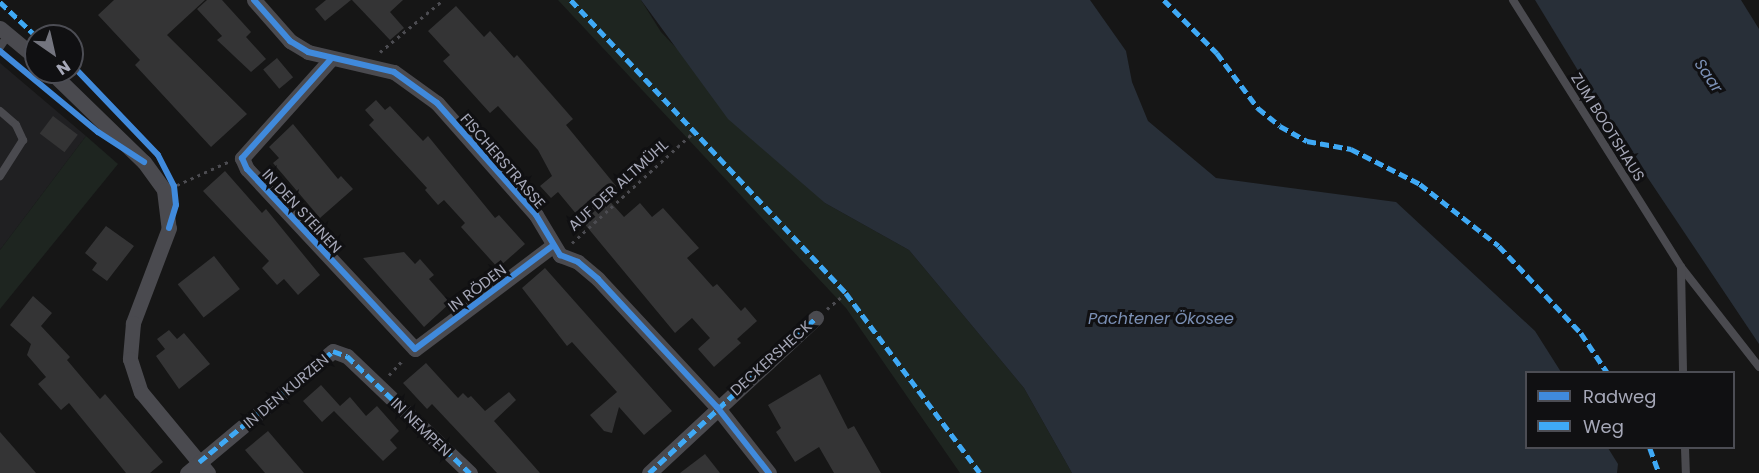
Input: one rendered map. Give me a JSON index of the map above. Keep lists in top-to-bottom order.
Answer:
{
  "streets": {
    "street": [
      "FISCHERSTRASSE",
      "IN DEN STEINEN",
      "IN RÖDEN",
      "DECKERSHECK",
      "IN DEN KURZEN",
      "IN NEMPEN"
    ],
    "lane": ["ZUM BOOTSHAUS"],
    "path": ["AUF DER ALTMÜHL"]
  },
  "crossings": [
    ["FISCHERSTRASSE", "AUF DER ALTMÜHL"],
    ["FISCHERSTRASSE", "IN RÖDEN"],
    ["AUF DER ALTMÜHL", "IN RÖDEN"],
    ["IN DEN STEINEN", "IN RÖDEN"],
    ["IN DEN KURZEN", "IN NEMPEN"]
  ],
  "water": ["Saar", "Pachtener Ökosee"],
  "legend": ["Radweg", "Weg"],
  "north": "bottom right"
}
